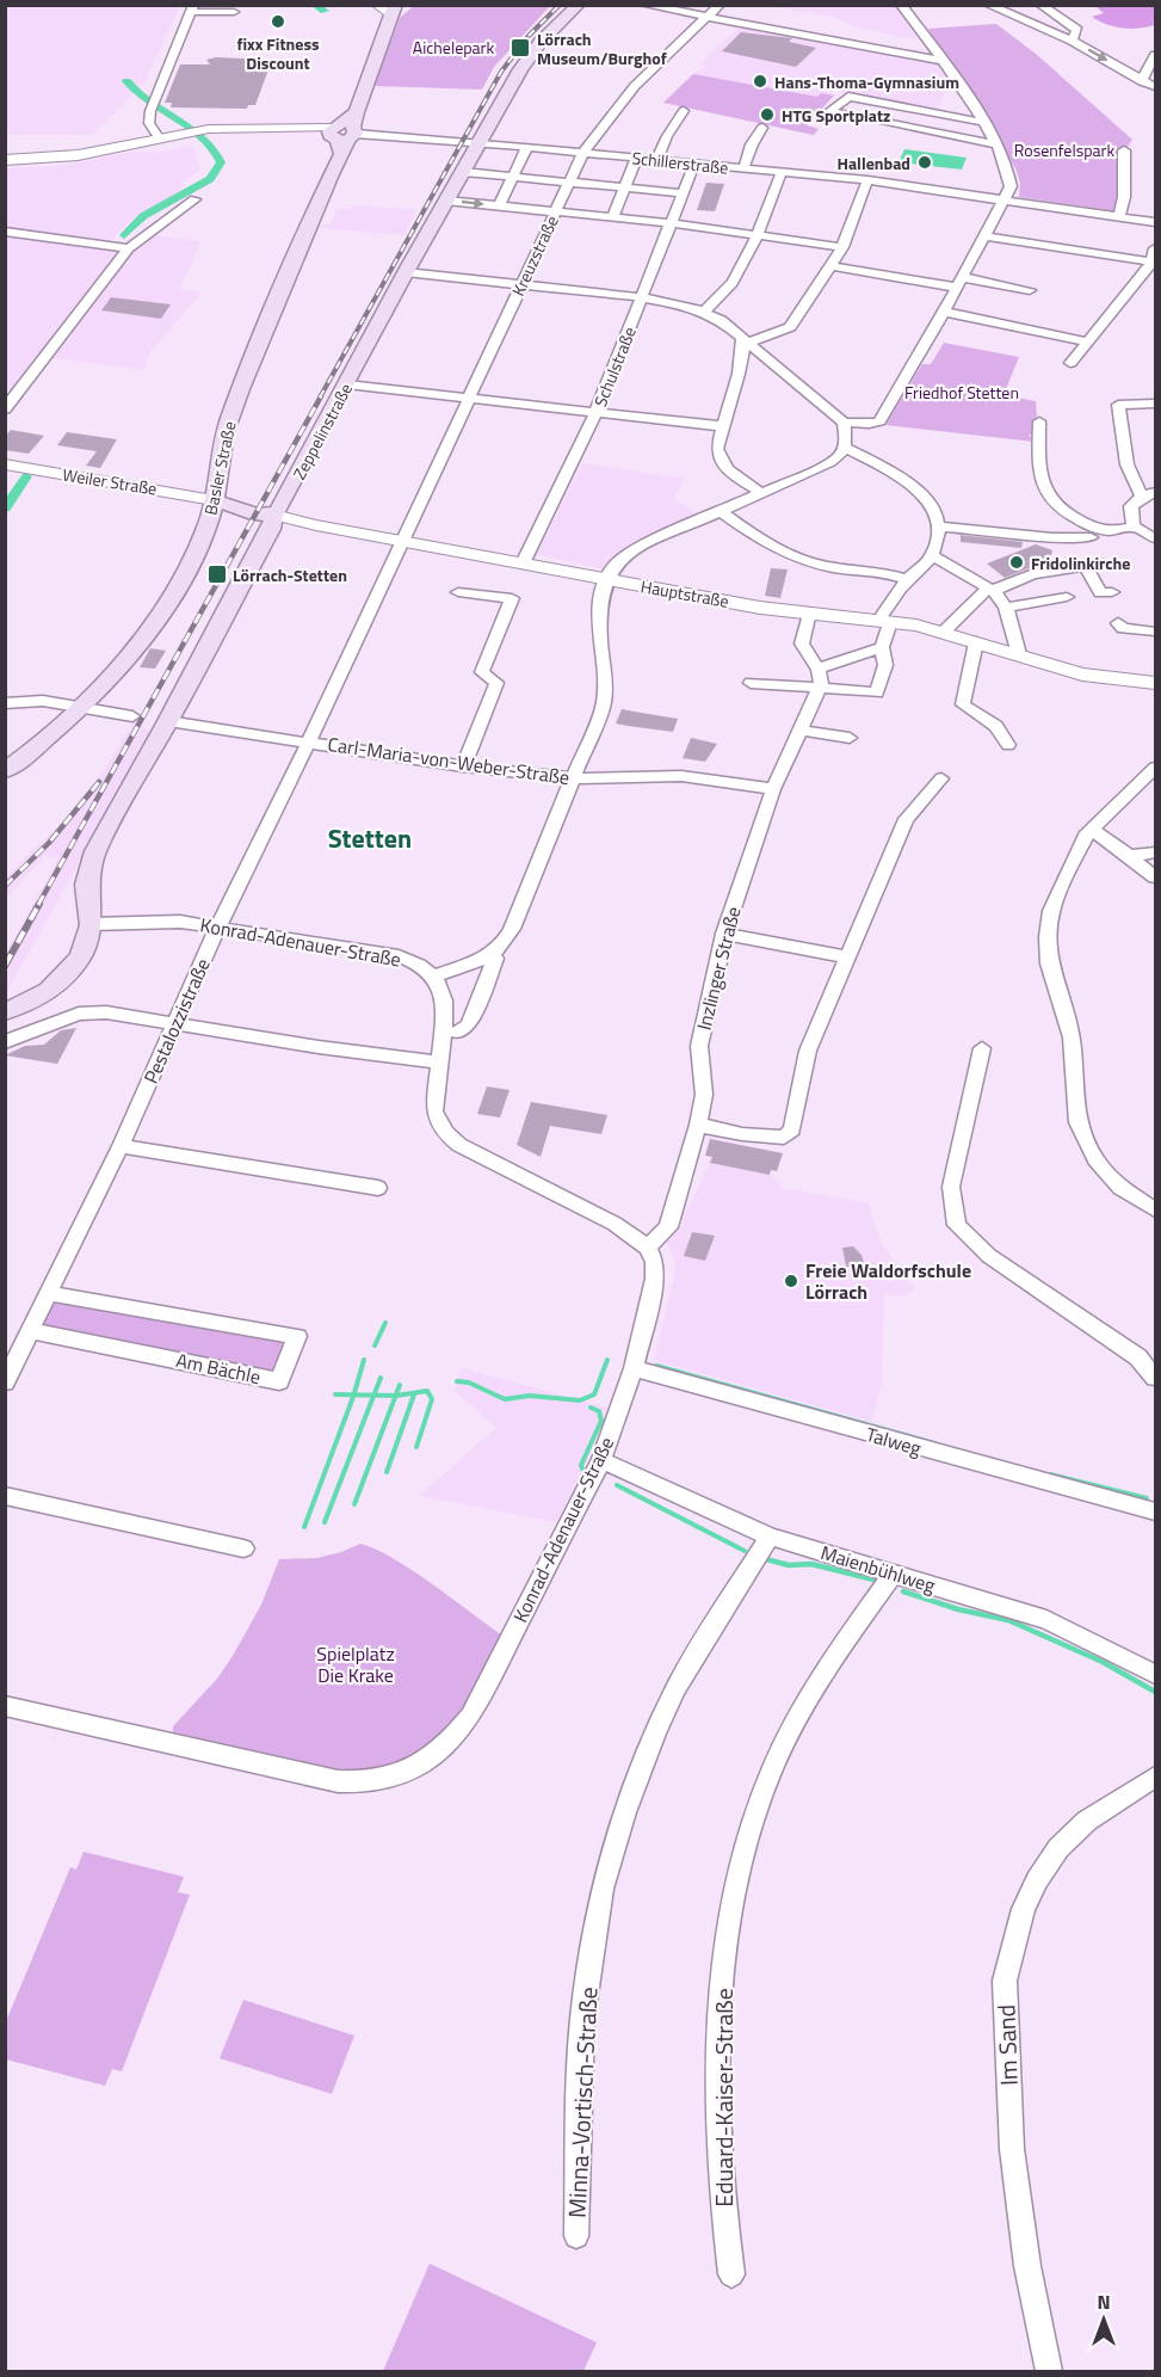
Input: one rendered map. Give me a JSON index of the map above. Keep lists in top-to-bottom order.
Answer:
{
  "streets": {
    "main road": ["Zeppelinstraße", "Basler Straße", "Hauptstraße"],
    "street": [
      "Schillerstraße",
      "Kreuzstraße",
      "Schulstraße",
      "Weiler Straße",
      "Carl-Maria-von-Weber-Straße",
      "Konrad-Adenauer-Straße",
      "Inzlinger Straße",
      "Pestalozzistraße",
      "Am Bächle",
      "Talweg",
      "Maienbühlweg",
      "Im Sand",
      "Eduard-Kaiser-Straße",
      "Minna-Vortisch-Straße"
    ]
  },
  "crossings": [
    ["Schillerstraße", "Kreuzstraße"],
    ["Schillerstraße", "Schulstraße"],
    ["Schillerstraße", "Zeppelinstraße"],
    ["Schillerstraße", "Basler Straße"],
    ["Kreuzstraße", "Hauptstraße"],
    ["Kreuzstraße", "Pestalozzistraße"],
    ["Schulstraße", "Hauptstraße"],
    ["Zeppelinstraße", "Hauptstraße"],
    ["Zeppelinstraße", "Carl-Maria-von-Weber-Straße"],
    ["Zeppelinstraße", "Konrad-Adenauer-Straße"],
    ["Basler Straße", "Weiler Straße"],
    ["Basler Straße", "Hauptstraße"],
    ["Weiler Straße", "Hauptstraße"],
    ["Hauptstraße", "Inzlinger Straße"],
    ["Hauptstraße", "Pestalozzistraße"],
    ["Carl-Maria-von-Weber-Straße", "Inzlinger Straße"],
    ["Carl-Maria-von-Weber-Straße", "Pestalozzistraße"],
    ["Konrad-Adenauer-Straße", "Inzlinger Straße"],
    ["Konrad-Adenauer-Straße", "Pestalozzistraße"],
    ["Konrad-Adenauer-Straße", "Talweg"],
    ["Konrad-Adenauer-Straße", "Maienbühlweg"],
    ["Pestalozzistraße", "Am Bächle"],
    ["Maienbühlweg", "Eduard-Kaiser-Straße"],
    ["Maienbühlweg", "Minna-Vortisch-Straße"]
  ],
  "districts": ["Stetten"],
  "parks": [
    "Aichelepark",
    "Rosenfelspark",
    "Friedhof Stetten",
    "Spielplatz Die Krake"
  ],
  "places": {
    "other": [
      "fixx Fitness Discount",
      "Hans-Thoma-Gymnasium",
      "HTG Sportplatz",
      "Hallenbad",
      "Fridolinkirche",
      "Freie Waldorfschule Lörrach"
    ],
    "transit": ["Lörrach Museum/Burghof", "Lörrach-Stetten"]
  },
  "north": "top"
}
